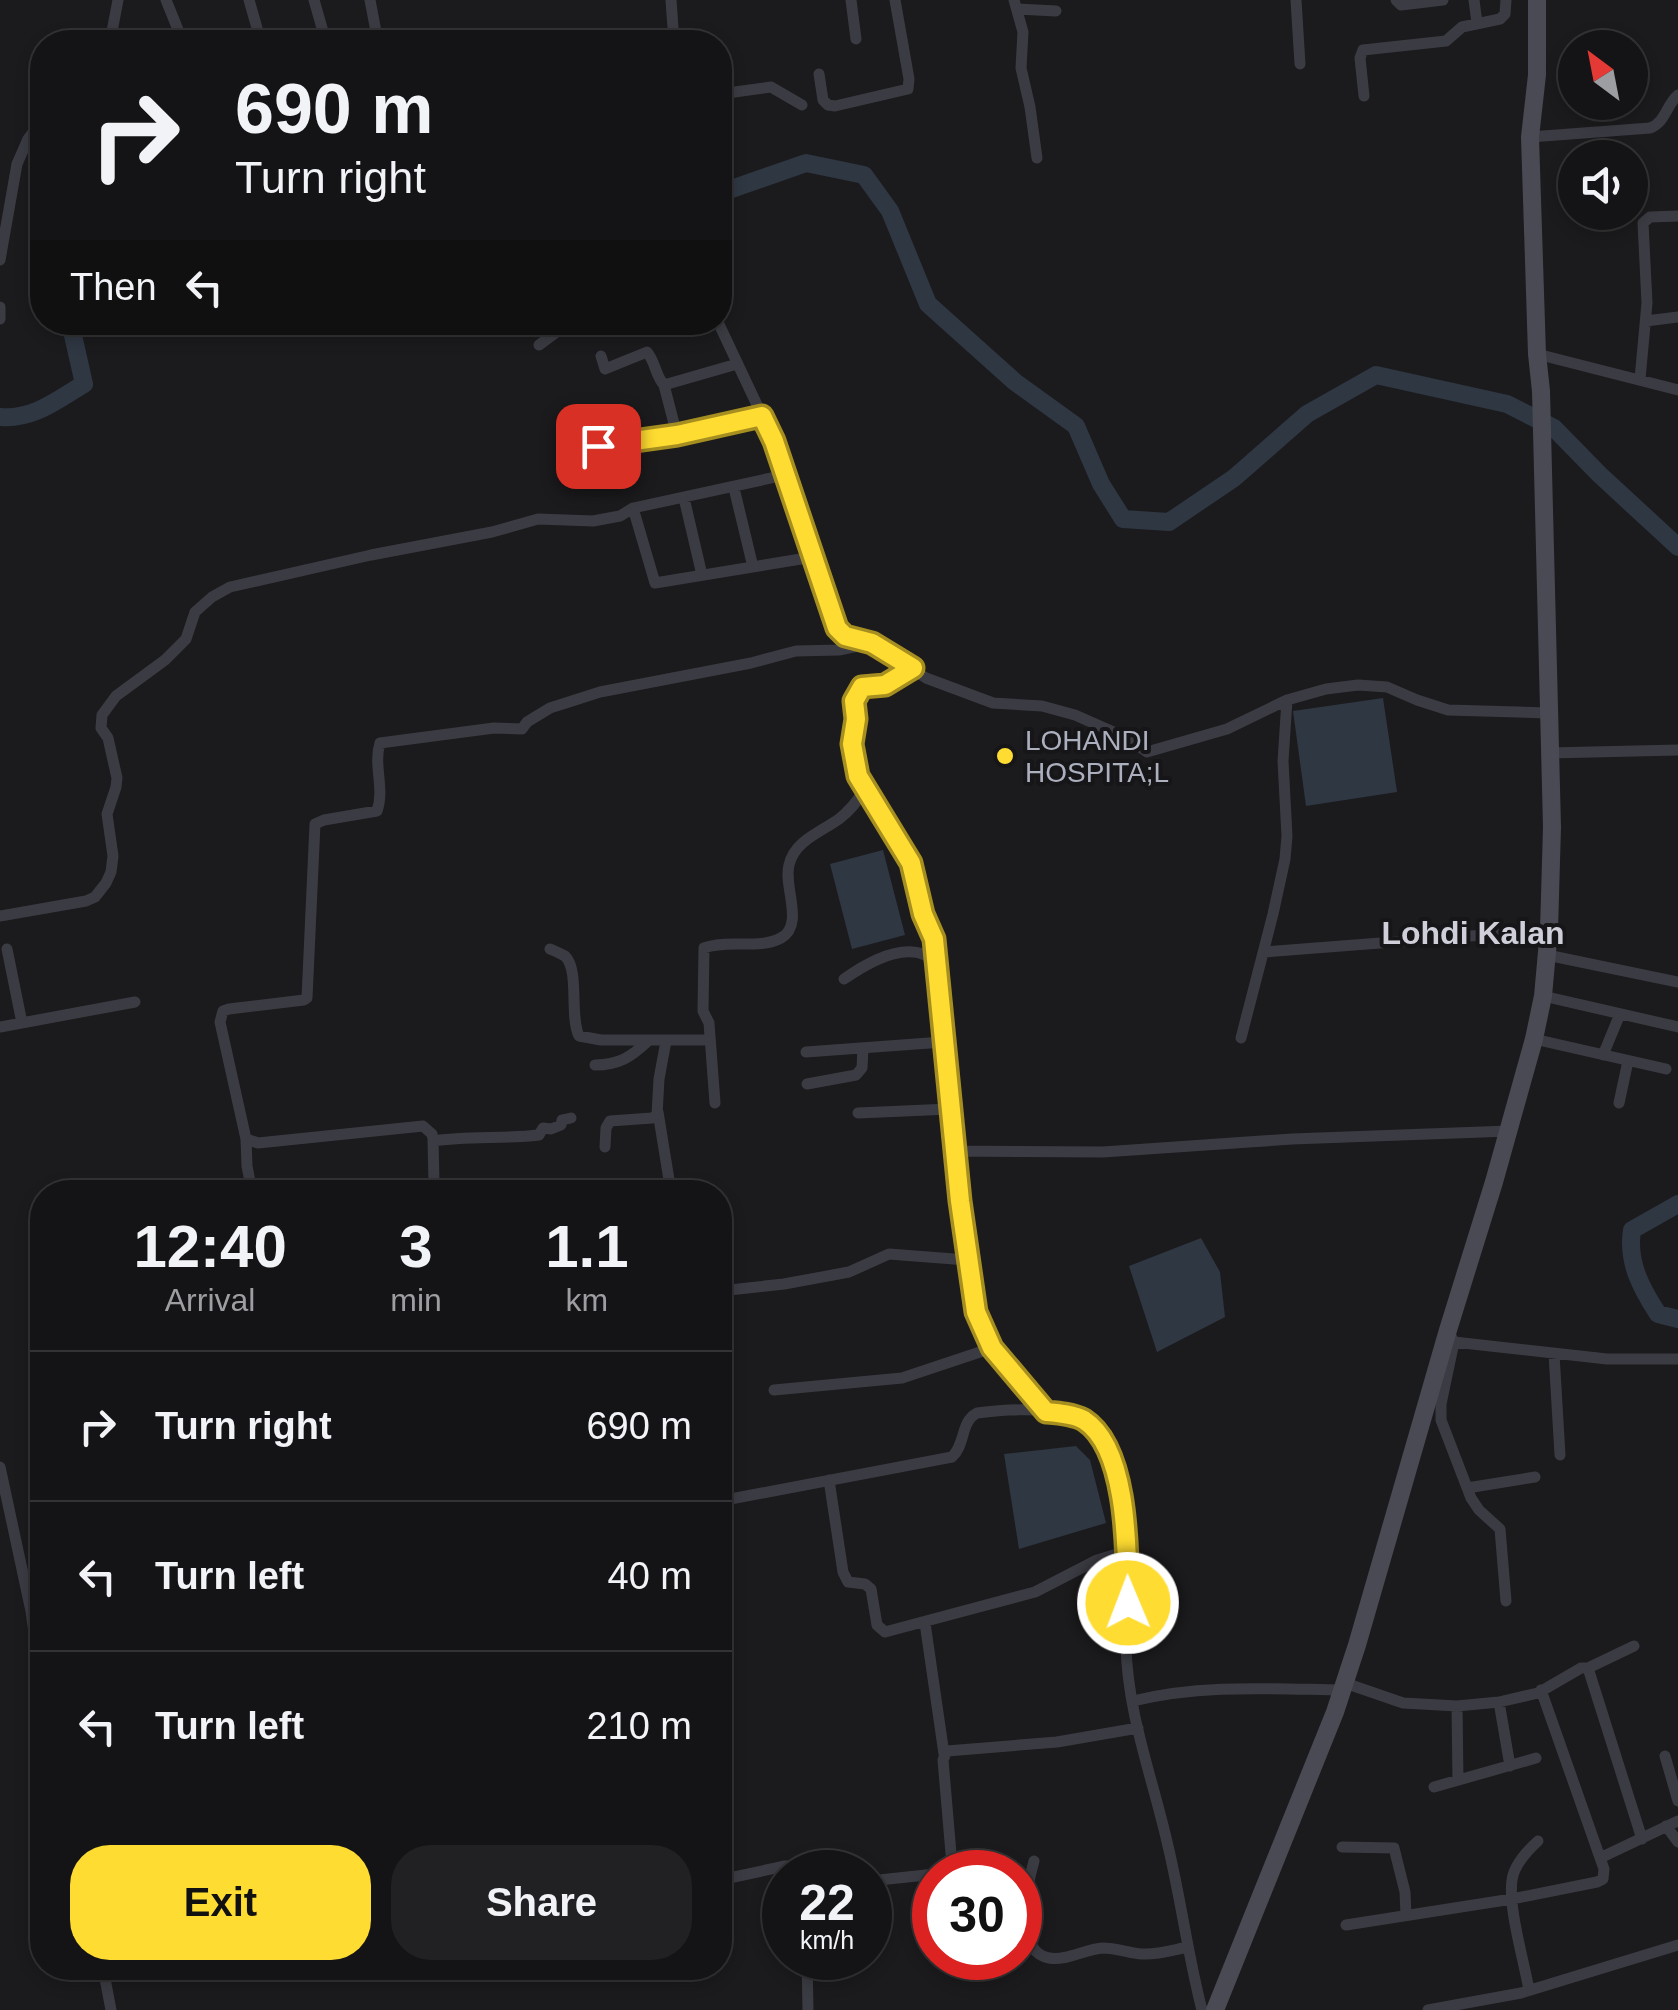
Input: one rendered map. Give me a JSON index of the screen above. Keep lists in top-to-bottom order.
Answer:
{
  "districts": ["Lohdi Kalan"],
  "places": ["LOHANDI HOSPITA;L"],
  "north": "top left",
  "page": {
    "turn": ["690 m", "Turn right"],
    "then": "Then",
    "eta": [
      "12:40",
      "Arrival",
      "3",
      "min",
      "1.1",
      "km"
    ],
    "list": [
      {
        "name": "Turn right",
        "value": "690 m"
      },
      {
        "name": "Turn left",
        "value": "40 m"
      },
      {
        "name": "Turn left",
        "value": "210 m"
      }
    ],
    "buttons": ["Exit", "Share"],
    "speed": "22 km/h",
    "limit": "30"
  }
}
